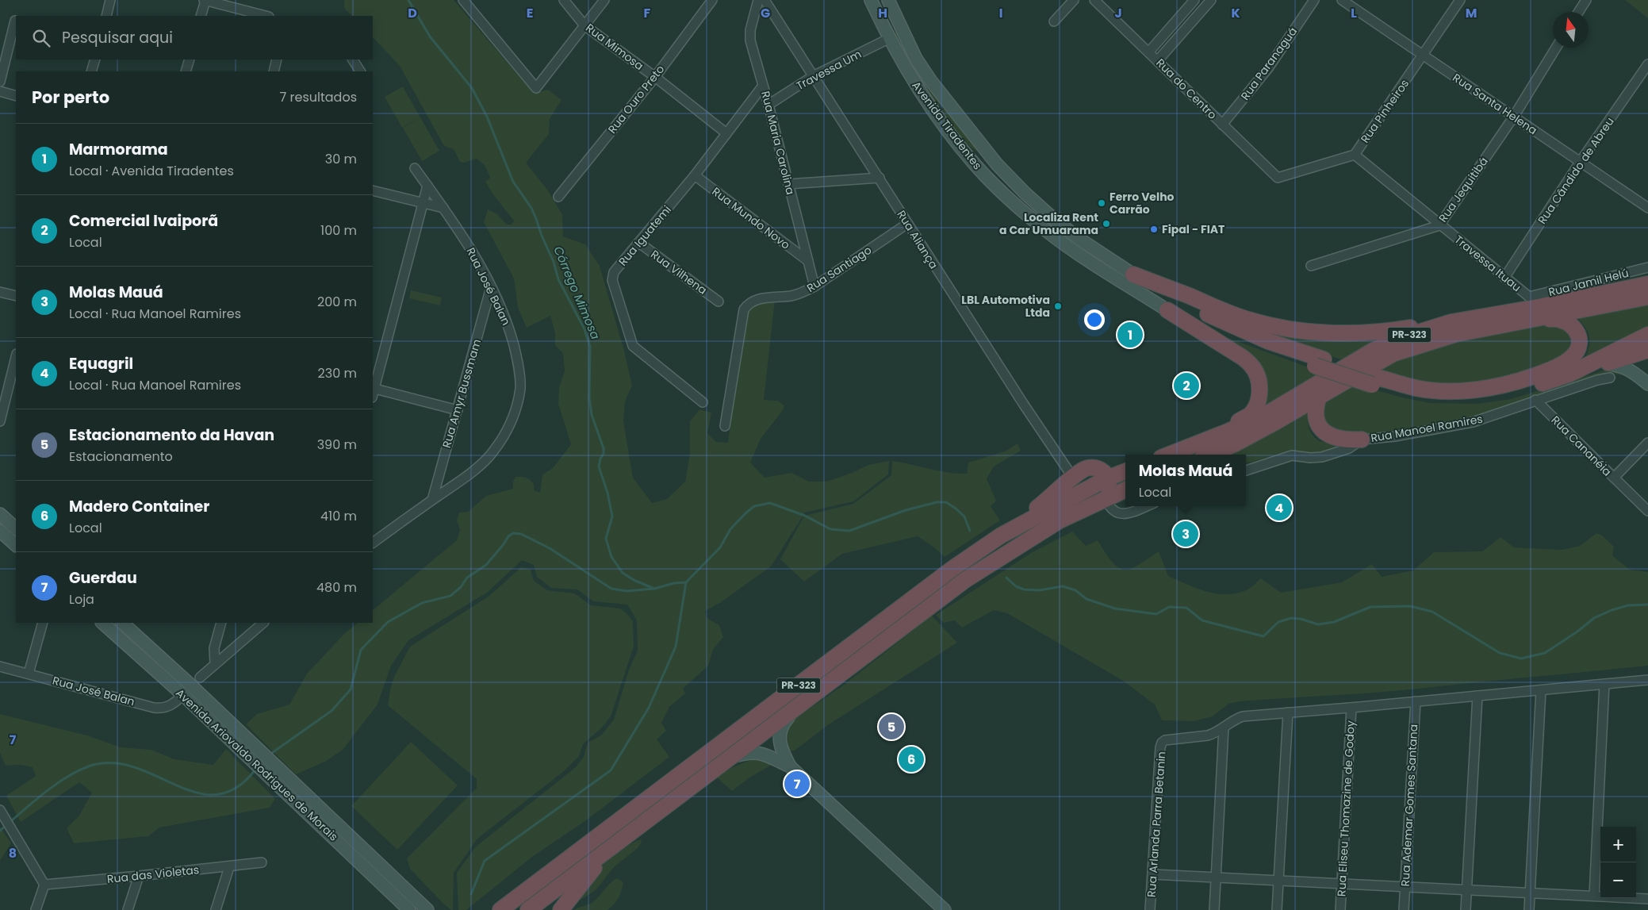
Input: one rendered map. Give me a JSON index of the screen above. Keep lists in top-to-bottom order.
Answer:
{
  "streets": {
    "highway": ["PR-323"],
    "street": [
      "Rua Mimosa",
      "Rua Paranaguá",
      "Travessa Um",
      "Rua do Centro",
      "Rua Ouro Preto",
      "Rua Santa Helena",
      "Rua Pinheiros",
      "Avenida Tiradentes",
      "Rua Maria Carolina",
      "Rua Cândido de Abreu",
      "Rua Jequitibá",
      "Rua Mundo Novo",
      "Rua Iguatemi",
      "Rua Aliança",
      "Travessa Ituau",
      "Rua Santiago",
      "Rua Vilhena",
      "Rua Jamil Helú",
      "Rua José Balan",
      "Rua Amyr Bussmam",
      "Rua Manoel Ramires",
      "Rua Cananéia",
      "Avenida Ariovaldo Rodrigues de Morais",
      "Rua Ademar Gomes Santana",
      "Rua Eliseu Thomazine de Godoy",
      "Rua Arlanda Parra Betanin",
      "Rua das Violetas"
    ]
  },
  "crossings": [
    ["Rua Mimosa", "Rua Ouro Preto"],
    ["Rua Mimosa", "Rua Iguatemi"],
    ["Rua Paranaguá", "Rua do Centro"],
    ["Travessa Um", "Avenida Tiradentes"],
    ["Travessa Um", "Rua Maria Carolina"],
    ["Travessa Um", "Rua Aliança"],
    ["Rua do Centro", "Rua Pinheiros"],
    ["Rua Santa Helena", "Rua Pinheiros"],
    ["Rua Santa Helena", "Rua Cândido de Abreu"],
    ["Rua Santa Helena", "Rua Jequitibá"],
    ["Rua Pinheiros", "Travessa Ituau"],
    ["Rua Maria Carolina", "Rua Mundo Novo"],
    ["Rua Maria Carolina", "Rua Iguatemi"],
    ["Rua Maria Carolina", "Rua Santiago"],
    ["Rua Cândido de Abreu", "Travessa Ituau"],
    ["Rua Jequitibá", "Travessa Ituau"],
    ["Rua Mundo Novo", "Rua Iguatemi"],
    ["Rua Iguatemi", "Rua Vilhena"],
    ["Rua Aliança", "Rua Santiago"],
    ["Travessa Ituau", "Rua Jamil Helú"],
    ["Rua José Balan", "Rua Amyr Bussmam"],
    ["Rua José Balan", "Avenida Ariovaldo Rodrigues de Morais"],
    ["Rua Manoel Ramires", "Rua Cananéia"]
  ],
  "water": ["Córrego Mimosa"],
  "places": [
    "Ferro Velho Carrão",
    "Localiza Rent a Car Umuarama",
    "Fipal - FIAT",
    "LBL Automotiva Ltda"
  ],
  "north": "top",
  "page": {
    "search": "Pesquisar aqui",
    "heading": ["Por perto", "7 resultados"],
    "list": [
      {
        "mark": "1",
        "name": "Marmorama",
        "note": "Local · Avenida Tiradentes",
        "value": "30 m"
      },
      {
        "mark": "2",
        "name": "Comercial Ivaiporã",
        "note": "Local",
        "value": "100 m"
      },
      {
        "mark": "3",
        "name": "Molas Mauá",
        "note": "Local · Rua Manoel Ramires",
        "value": "200 m"
      },
      {
        "mark": "4",
        "name": "Equagril",
        "note": "Local · Rua Manoel Ramires",
        "value": "230 m"
      },
      {
        "mark": "5",
        "name": "Estacionamento da Havan",
        "note": "Estacionamento",
        "value": "390 m"
      },
      {
        "mark": "6",
        "name": "Madero Container",
        "note": "Local",
        "value": "410 m"
      },
      {
        "mark": "7",
        "name": "Guerdau",
        "note": "Loja",
        "value": "480 m"
      }
    ],
    "pins": [
      "1",
      "2",
      "4",
      "3",
      "5",
      "6",
      "7"
    ],
    "popup": ["Molas Mauá", "Local"],
    "map_buttons": ["+", "−"]
  },
  "grid": {
    "columns": [
      "D",
      "E",
      "F",
      "G",
      "H",
      "I",
      "J",
      "K",
      "L",
      "M"
    ],
    "rows": ["7", "8"]
  }
}
